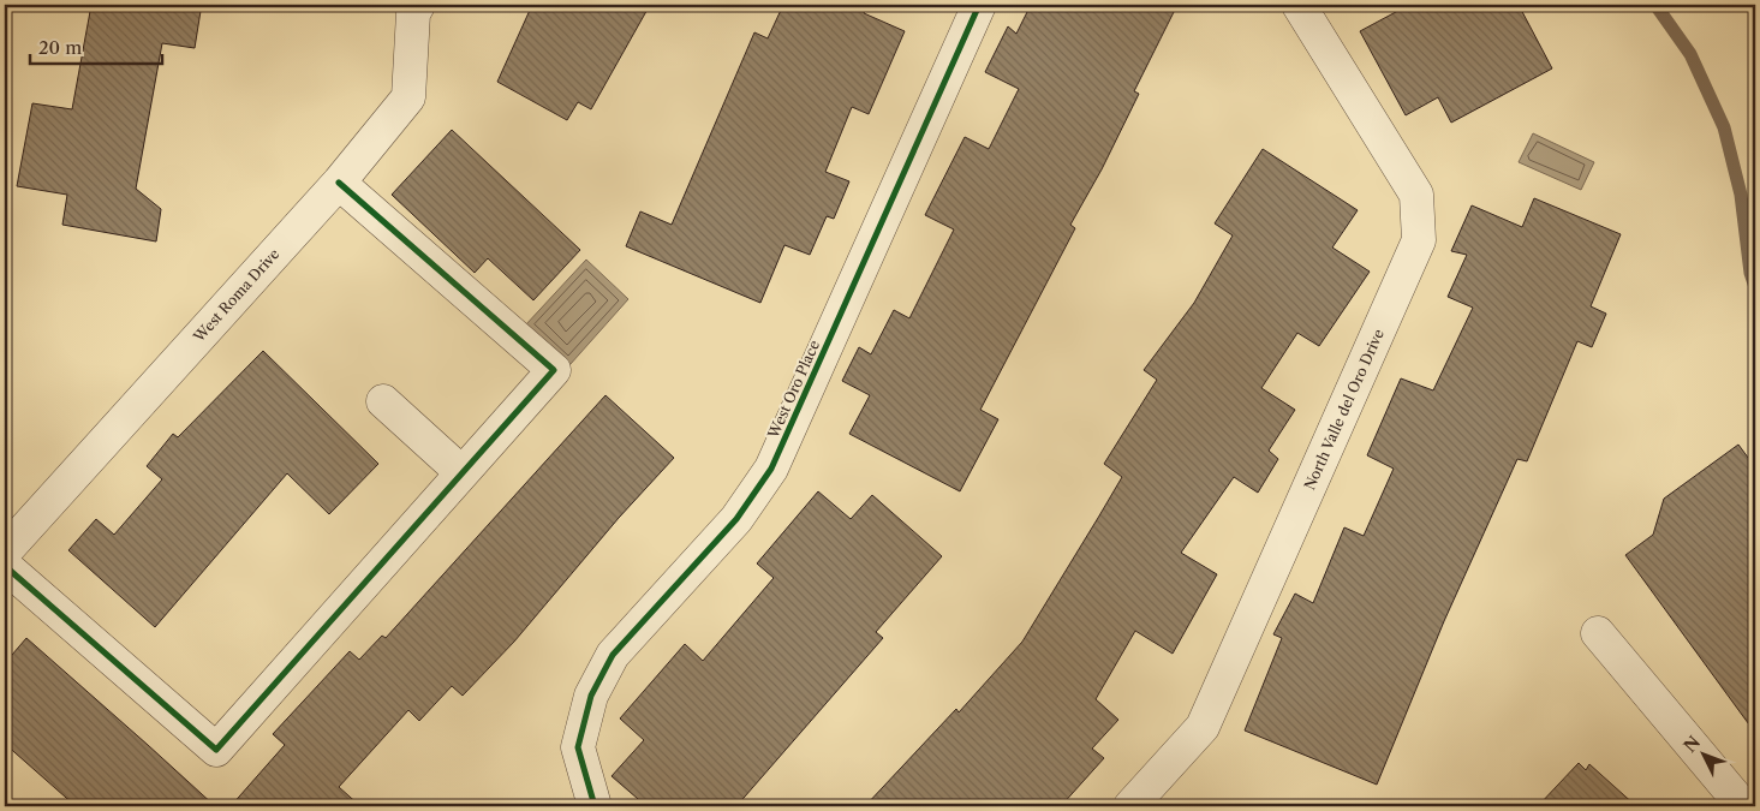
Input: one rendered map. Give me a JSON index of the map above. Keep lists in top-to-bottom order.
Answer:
{
  "streets": {
    "street": ["West Roma Drive", "West Oro Place", "North Valle del Oro Drive"]
  },
  "scale_bar": "20 m",
  "north": "top left"
}
